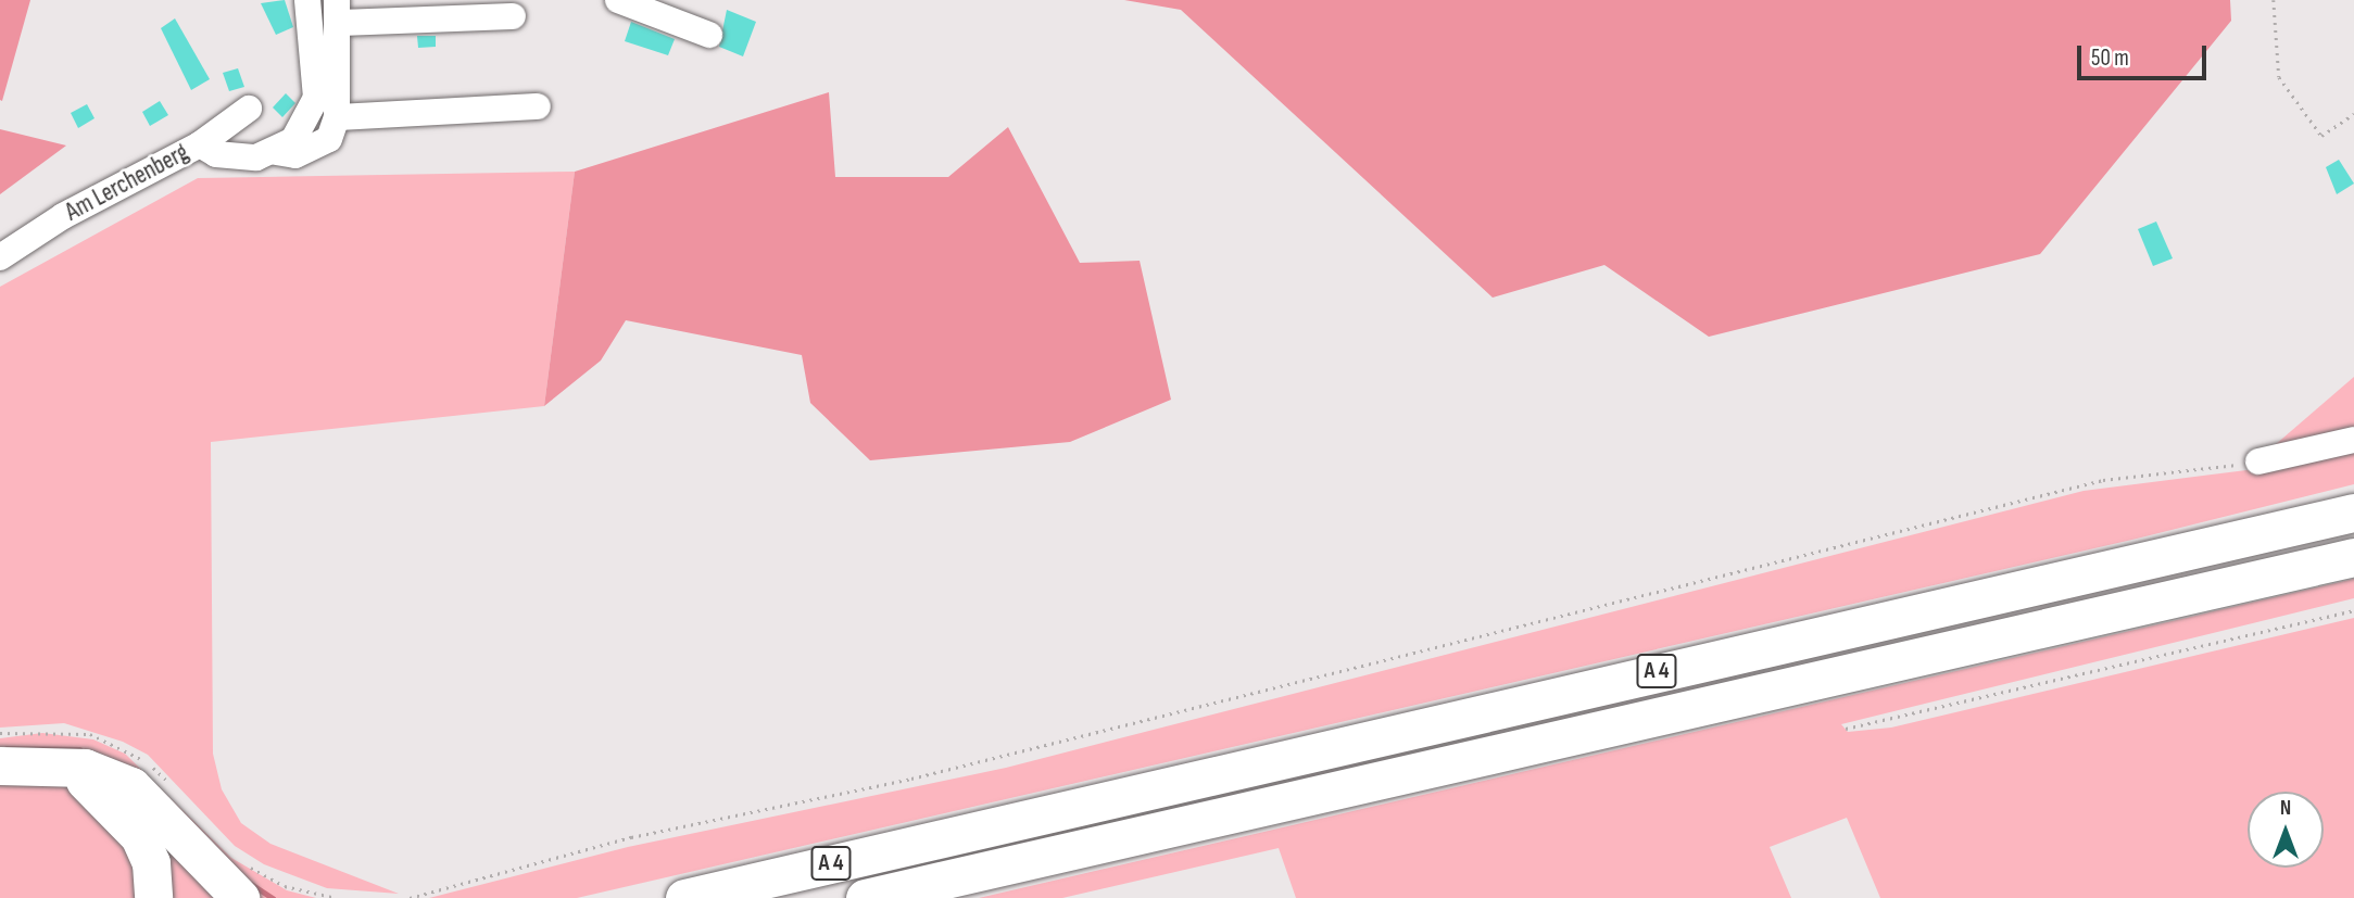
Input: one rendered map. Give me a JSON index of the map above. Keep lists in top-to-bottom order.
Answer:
{
  "streets": {
    "highway": ["A 4"],
    "street": ["Am Lerchenberg"]
  },
  "scale_bar": "50 m",
  "north": "top"
}
